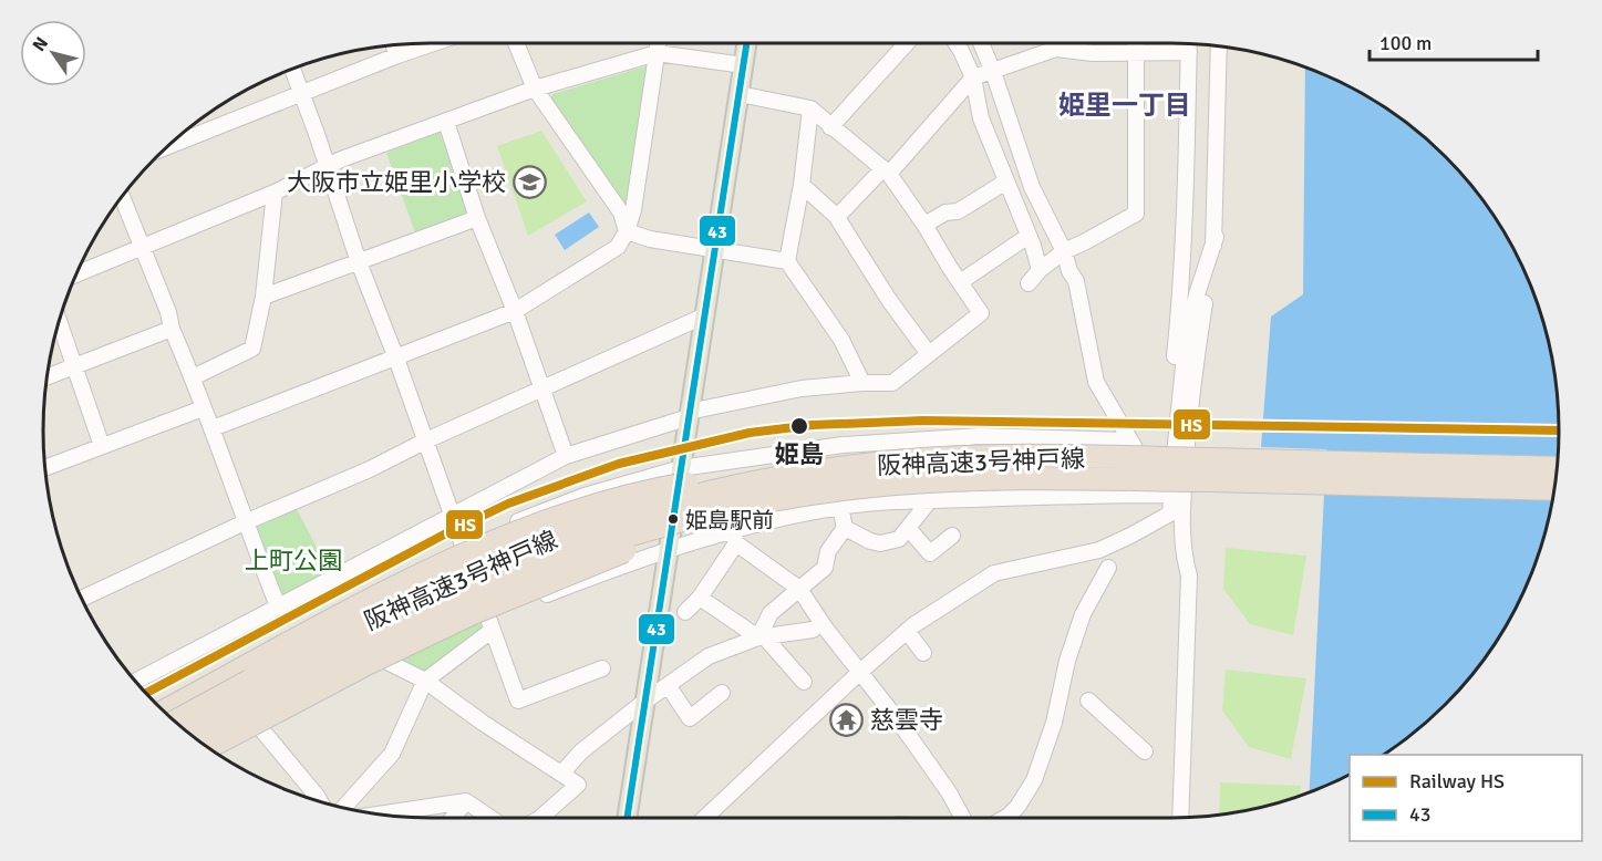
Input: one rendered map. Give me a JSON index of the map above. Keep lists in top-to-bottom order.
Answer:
{
  "streets": {
    "highway": ["阪神高速3号神戸線"]
  },
  "districts": ["姫里一丁目"],
  "parks": ["上町公園"],
  "places": {
    "school or university": ["大阪市立姫里小学校"],
    "other": ["姫島", "姫島駅前"],
    "temple": ["慈雲寺"]
  },
  "lines": ["transit line 43", "rail line HS"],
  "legend": ["Railway HS", "43"],
  "scale_bar": "100 m",
  "north": "top left"
}
